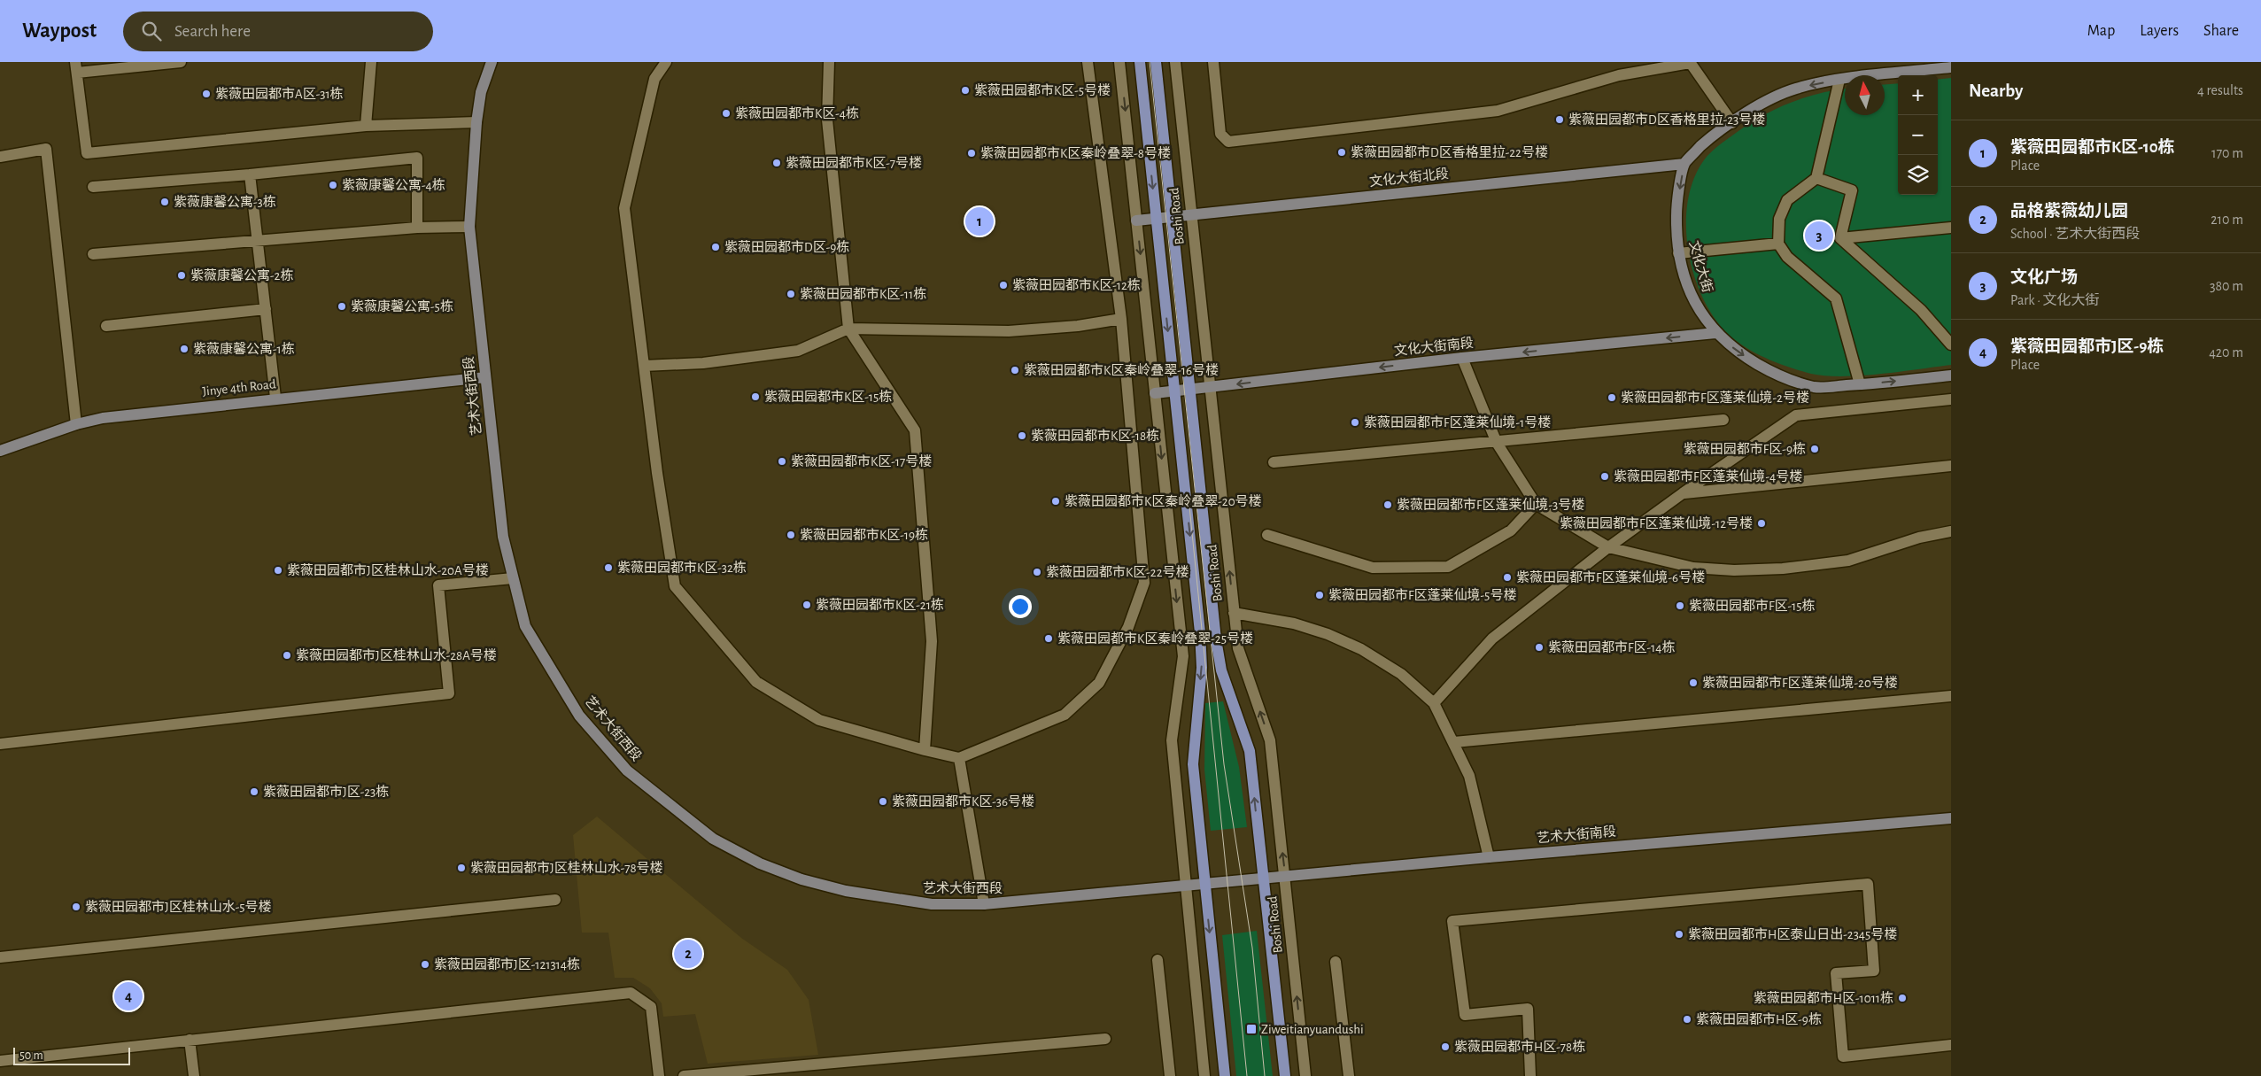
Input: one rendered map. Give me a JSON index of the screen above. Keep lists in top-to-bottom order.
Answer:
{
  "streets": {
    "main road": ["Boshi Road"],
    "street": [
      "文化大街北段",
      "文化大街",
      "文化大街南段",
      "Jinye 4th Road",
      "艺术大街西段",
      "艺术大街南段"
    ]
  },
  "crossings": [
    ["文化大街北段", "Boshi Road"],
    ["文化大街北段", "文化大街"],
    ["Boshi Road", "文化大街南段"],
    ["Boshi Road", "艺术大街西段"],
    ["Boshi Road", "艺术大街南段"],
    ["文化大街", "文化大街南段"],
    ["Jinye 4th Road", "艺术大街西段"],
    ["艺术大街西段", "艺术大街南段"]
  ],
  "places": {
    "other": [
      "紫薇田园都市K区-5号楼",
      "紫薇田园都市A区-31栋",
      "紫薇田园都市K区-4栋",
      "紫薇田园都市D区香格里拉-23号楼",
      "紫薇田园都市D区香格里拉-22号楼",
      "紫薇田园都市K区秦岭叠翠-8号楼",
      "紫薇田园都市K区-7号楼",
      "紫薇康馨公寓-4栋",
      "紫薇康馨公寓-3栋",
      "紫薇田园都市D区-9栋",
      "紫薇康馨公寓-2栋",
      "紫薇田园都市K区-12栋",
      "紫薇田园都市K区-11栋",
      "紫薇康馨公寓-5栋",
      "紫薇康馨公寓-1栋",
      "紫薇田园都市K区秦岭叠翠-16号楼",
      "紫薇田园都市K区-15栋",
      "紫薇田园都市F区蓬莱仙境-2号楼",
      "紫薇田园都市F区蓬莱仙境-1号楼",
      "紫薇田园都市K区-18栋",
      "紫薇田园都市F区-9栋",
      "紫薇田园都市K区-17号楼",
      "紫薇田园都市F区蓬莱仙境-4号楼",
      "紫薇田园都市K区秦岭叠翠-20号楼",
      "紫薇田园都市F区蓬莱仙境-3号楼",
      "紫薇田园都市F区蓬莱仙境-12号楼",
      "紫薇田园都市K区-19栋",
      "紫薇田园都市K区-32栋",
      "紫薇田园都市J区桂林山水-20A号楼",
      "紫薇田园都市K区-22号楼",
      "紫薇田园都市F区蓬莱仙境-6号楼",
      "紫薇田园都市F区蓬莱仙境-5号楼",
      "紫薇田园都市K区-21栋",
      "紫薇田园都市F区-15栋",
      "紫薇田园都市K区秦岭叠翠-25号楼",
      "紫薇田园都市F区-14栋",
      "紫薇田园都市J区桂林山水-28A号楼",
      "紫薇田园都市F区蓬莱仙境-20号楼",
      "紫薇田园都市J区-23栋",
      "紫薇田园都市K区-36号楼",
      "紫薇田园都市J区桂林山水-78号楼",
      "紫薇田园都市J区桂林山水-5号楼",
      "紫薇田园都市H区泰山日出-2345号楼",
      "紫薇田园都市J区-121314栋",
      "紫薇田园都市H区-1011栋",
      "紫薇田园都市H区-9栋",
      "紫薇田园都市H区-78栋"
    ],
    "transit": ["Ziweitianyuandushi"]
  },
  "scale_bar": "50 m",
  "north": "top",
  "page": {
    "header": "Waypost",
    "search": "Search here",
    "nav": ["Map", "Layers", "Share"],
    "heading": ["Nearby", "4 results"],
    "map_buttons": ["+", "−"],
    "list": [
      {
        "mark": "1",
        "name": "紫薇田园都市K区-10栋",
        "note": "Place",
        "value": "170 m"
      },
      {
        "mark": "2",
        "name": "品格紫薇幼儿园",
        "note": "School · 艺术大街西段",
        "value": "210 m"
      },
      {
        "mark": "3",
        "name": "文化广场",
        "note": "Park · 文化大街",
        "value": "380 m"
      },
      {
        "mark": "4",
        "name": "紫薇田园都市J区-9栋",
        "note": "Place",
        "value": "420 m"
      }
    ],
    "pins": [
      "1",
      "3",
      "2",
      "4"
    ],
    "scale": "50 m"
  }
}
